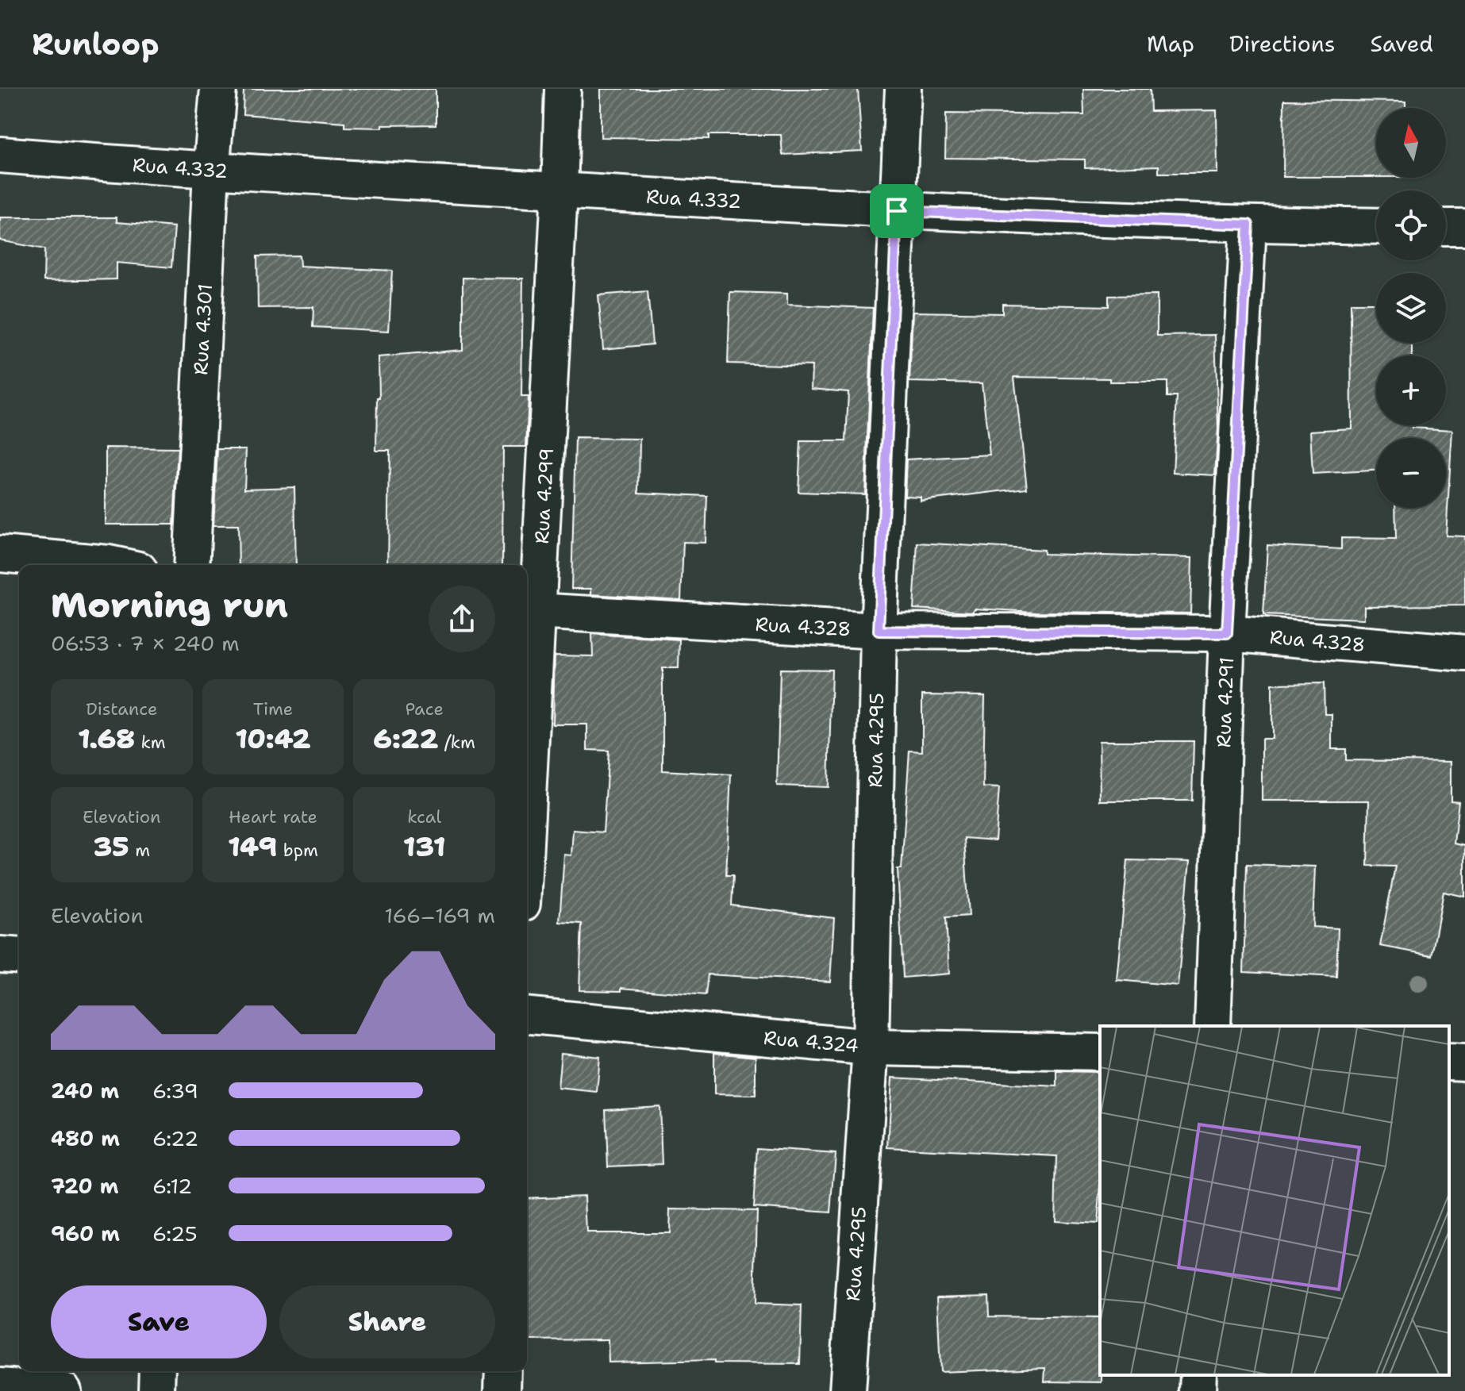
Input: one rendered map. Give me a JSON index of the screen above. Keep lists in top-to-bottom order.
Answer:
{
  "streets": {
    "street": [
      "Rua 4.332",
      "Rua 4.301",
      "Rua 4.299",
      "Rua 4.328",
      "Rua 4.291",
      "Rua 4.295",
      "Rua 4.324"
    ]
  },
  "crossings": [
    ["Rua 4.332", "Rua 4.301"],
    ["Rua 4.332", "Rua 4.299"],
    ["Rua 4.332", "Rua 4.291"],
    ["Rua 4.332", "Rua 4.295"],
    ["Rua 4.299", "Rua 4.328"],
    ["Rua 4.328", "Rua 4.291"],
    ["Rua 4.328", "Rua 4.295"],
    ["Rua 4.295", "Rua 4.324"]
  ],
  "north": "top",
  "page": {
    "header": "Runloop",
    "nav": ["Map", "Directions", "Saved"],
    "map_buttons": ["+", "−"],
    "heading": ["Morning run", "06:53 · 7 × 240 m"],
    "stats": [
      ["Distance", "1.68 km"],
      ["Time", "10:42"],
      ["Pace", "6:22 /km"],
      ["Elevation", "35 m"],
      ["Heart rate", "149 bpm"],
      ["kcal", "131"]
    ],
    "chart": ["Elevation", "166–169 m"],
    "list": [
      {
        "name": "240 m",
        "note": "6:39"
      },
      {
        "name": "480 m",
        "note": "6:22"
      },
      {
        "name": "720 m",
        "note": "6:12"
      },
      {
        "name": "960 m",
        "note": "6:25"
      }
    ],
    "buttons": ["Save", "Share"]
  }
}
